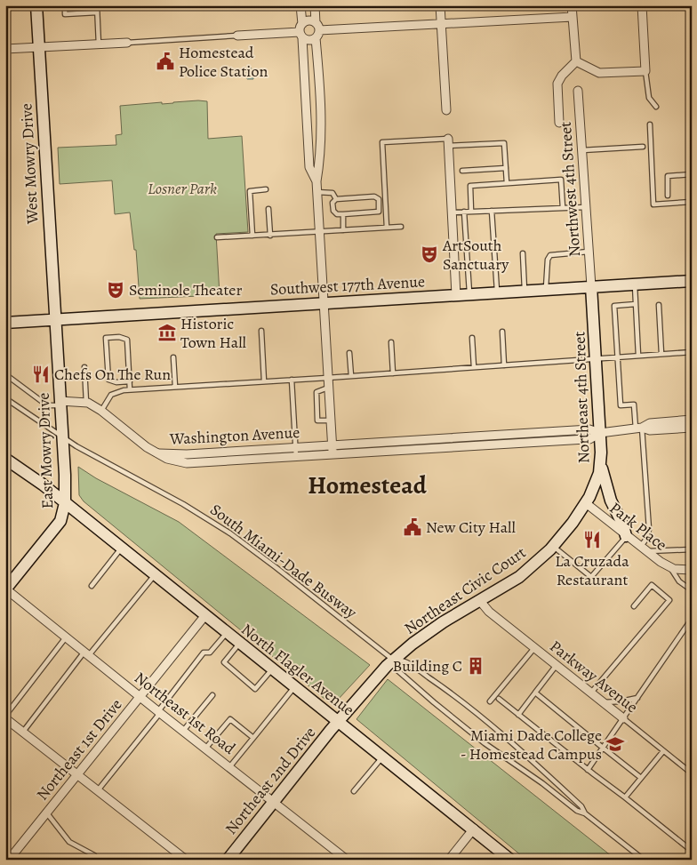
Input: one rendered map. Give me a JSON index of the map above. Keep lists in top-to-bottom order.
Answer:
{
  "streets": {
    "street": [
      "West Mowry Drive",
      "Northwest 4th Street",
      "Southwest 177th Avenue",
      "Northeast 4th Street",
      "Washington Avenue",
      "East Mowry Drive",
      "Park Place",
      "Northeast Civic Court",
      "North Flagler Avenue",
      "Parkway Avenue",
      "Northeast 1st Road",
      "Northeast 1st Drive",
      "Northeast 2nd Drive"
    ],
    "lane": ["South Miami-Dade Busway"]
  },
  "crossings": [
    ["West Mowry Drive", "Southwest 177th Avenue"],
    ["West Mowry Drive", "East Mowry Drive"],
    ["Northwest 4th Street", "Southwest 177th Avenue"],
    ["Northwest 4th Street", "Northeast 4th Street"],
    ["Southwest 177th Avenue", "Northeast 4th Street"],
    ["Southwest 177th Avenue", "East Mowry Drive"],
    ["Northeast 4th Street", "Washington Avenue"],
    ["Northeast 4th Street", "Park Place"],
    ["Northeast 4th Street", "Northeast Civic Court"],
    ["East Mowry Drive", "South Miami-Dade Busway"],
    ["East Mowry Drive", "North Flagler Avenue"],
    ["East Mowry Drive", "Northeast 1st Road"],
    ["Park Place", "Northeast Civic Court"],
    ["South Miami-Dade Busway", "Northeast Civic Court"],
    ["Northeast Civic Court", "North Flagler Avenue"],
    ["Northeast Civic Court", "Parkway Avenue"],
    ["Northeast Civic Court", "Northeast 2nd Drive"],
    ["North Flagler Avenue", "Northeast 1st Drive"],
    ["North Flagler Avenue", "Northeast 2nd Drive"],
    ["Northeast 1st Road", "Northeast 1st Drive"],
    ["Northeast 1st Road", "Northeast 2nd Drive"]
  ],
  "districts": ["Homestead"],
  "parks": ["Losner Park"],
  "places": {
    "public building": ["Homestead Police Station", "New City Hall"],
    "theatre": ["ArtSouth Sanctuary", "Seminole Theater"],
    "museum": ["Historic Town Hall"],
    "restaurant": ["Chefs On The Run", "La Cruzada Restaurant"],
    "building": ["Building C"],
    "school or university": ["Miami Dade College - Homestead Campus"]
  }
}
